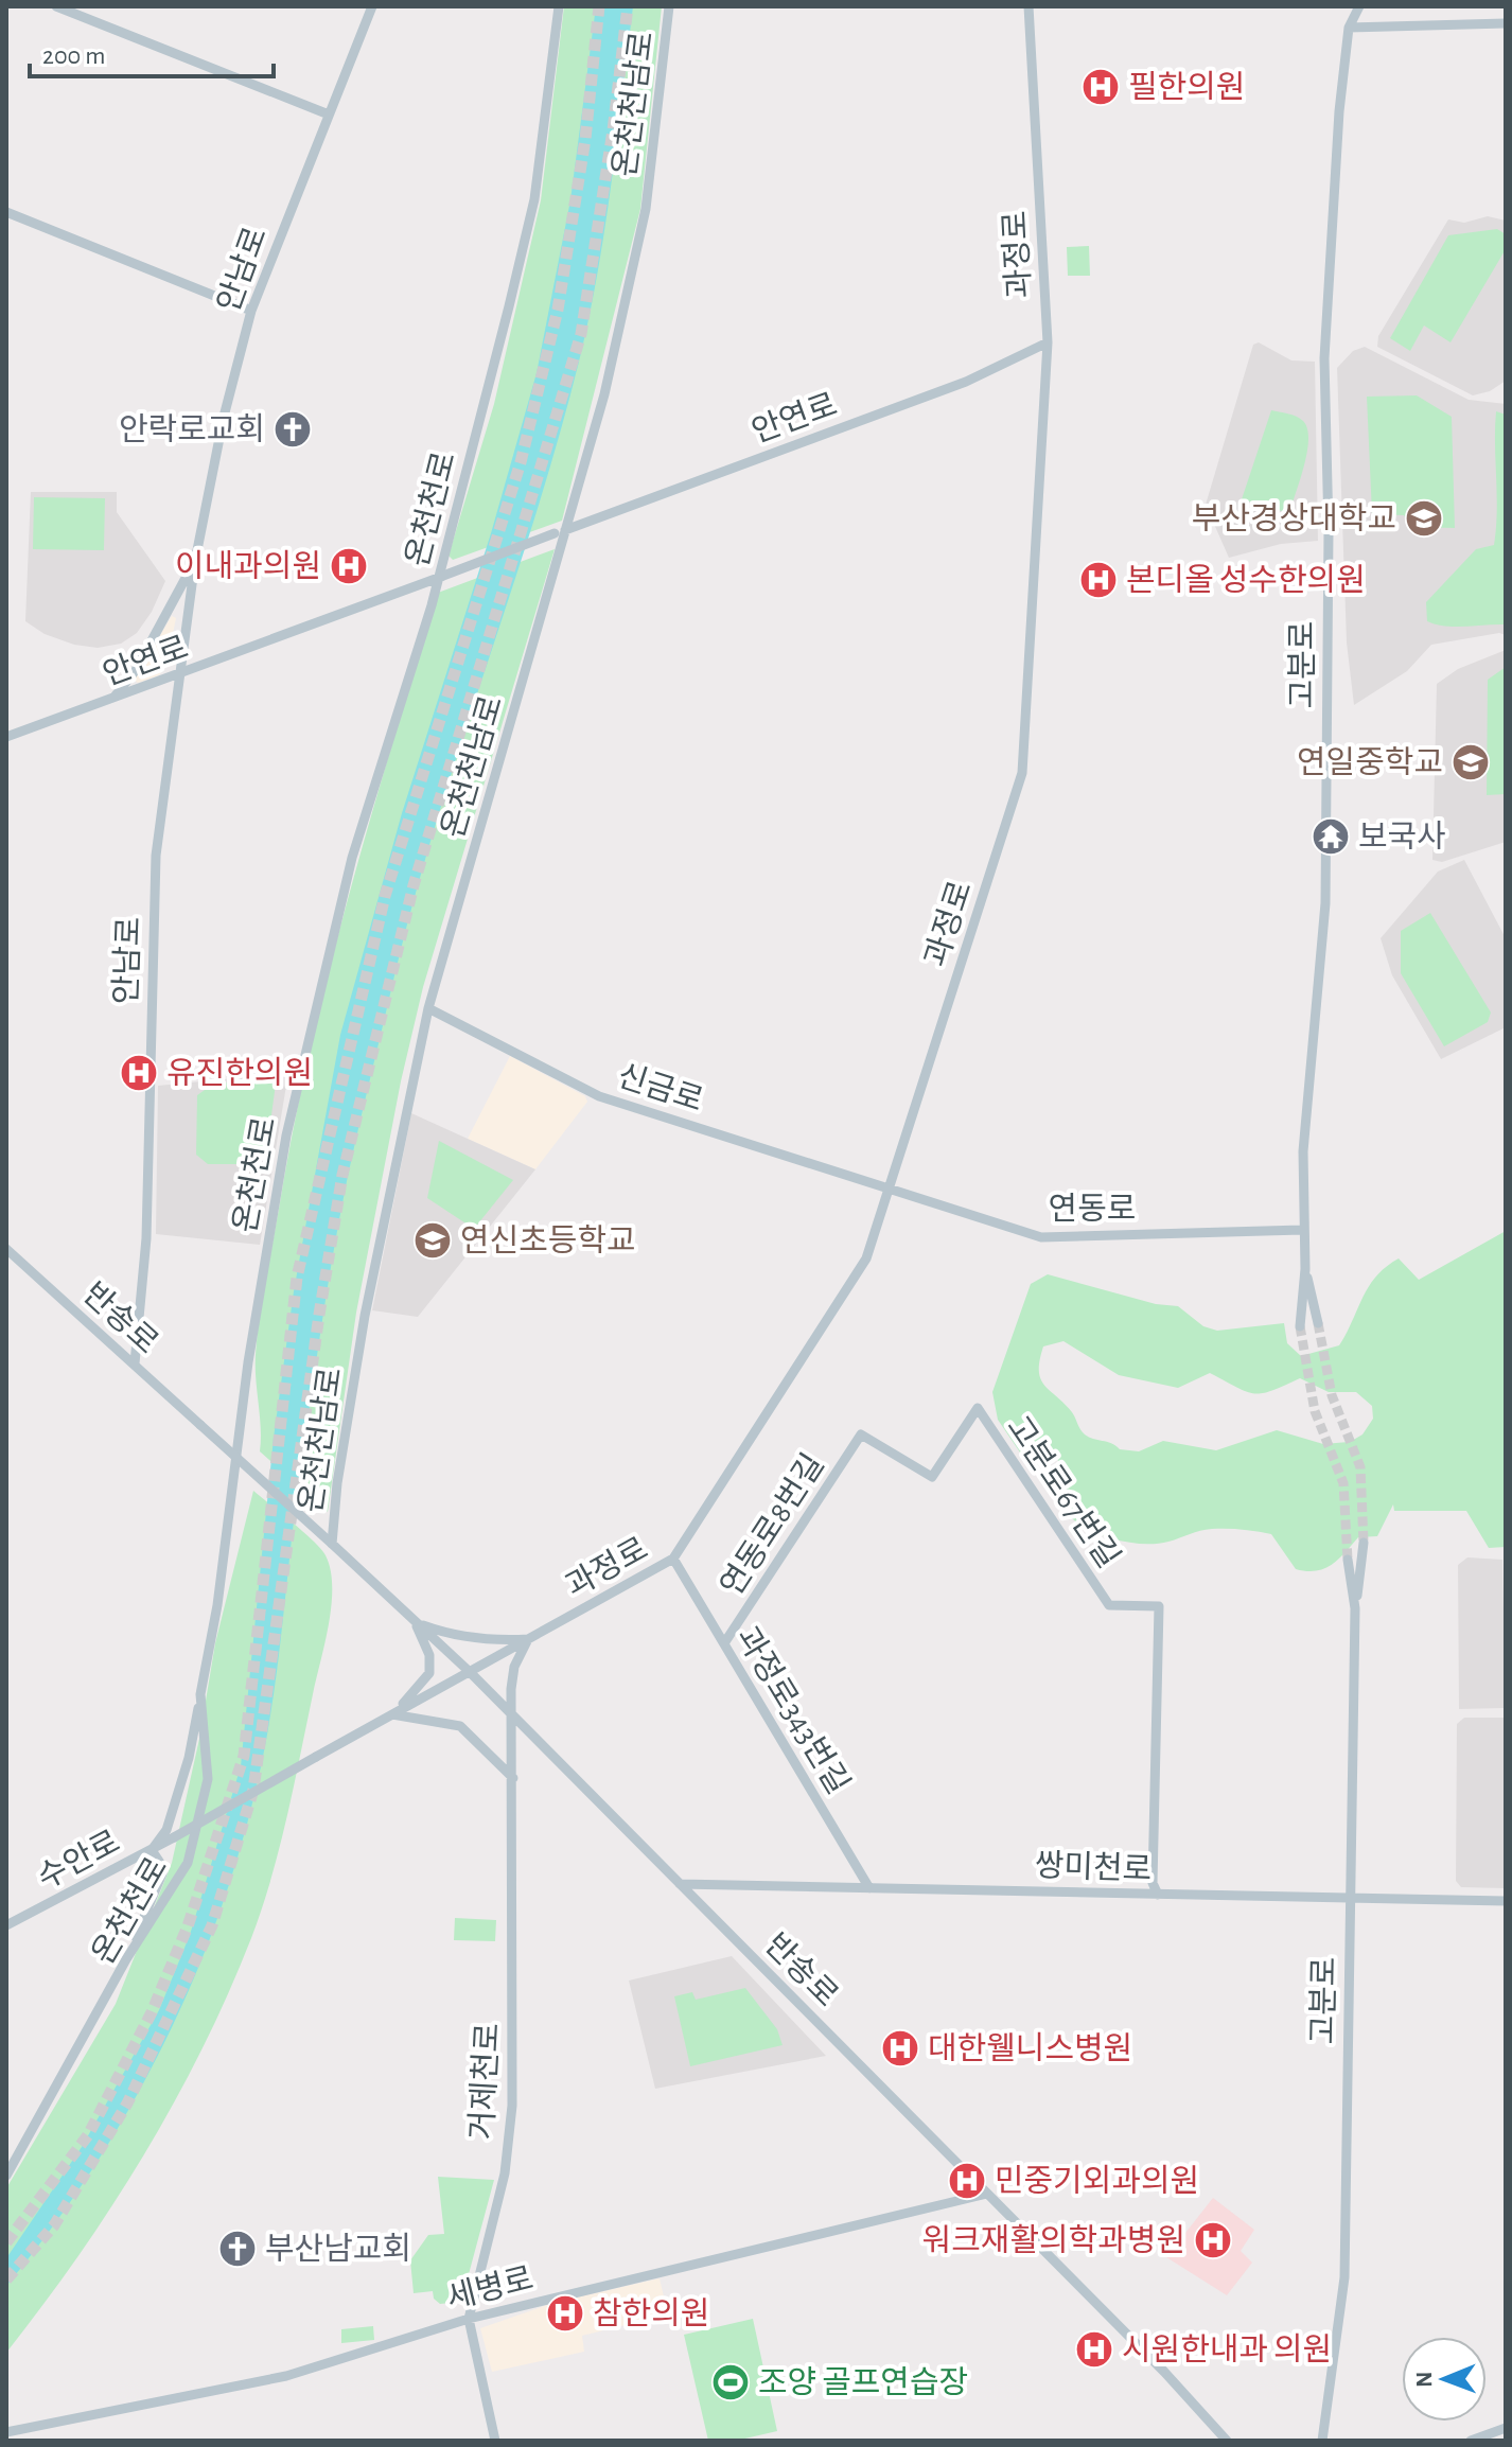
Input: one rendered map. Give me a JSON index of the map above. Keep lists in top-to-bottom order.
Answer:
{
  "streets": {
    "street": [
      "온천천남로",
      "과정로",
      "안남로",
      "안연로",
      "온천천로",
      "고분로",
      "신금로",
      "연동로",
      "반송로",
      "고분로67번길",
      "연동로8번길",
      "과정로343번길",
      "수안로",
      "쌍미천로",
      "거제천로",
      "세병로"
    ]
  },
  "crossings": [
    ["온천천남로", "안연로"],
    ["온천천남로", "신금로"],
    ["온천천남로", "반송로"],
    ["과정로", "안연로"],
    ["과정로", "신금로"],
    ["과정로", "연동로"],
    ["과정로", "반송로"],
    ["과정로", "과정로343번길"],
    ["과정로", "수안로"],
    ["과정로", "거제천로"],
    ["안남로", "안연로"],
    ["안남로", "반송로"],
    ["안연로", "온천천로"],
    ["고분로", "연동로"],
    ["고분로", "쌍미천로"],
    ["신금로", "연동로"],
    ["반송로", "쌍미천로"],
    ["반송로", "거제천로"],
    ["반송로", "세병로"],
    ["고분로67번길", "연동로8번길"],
    ["고분로67번길", "쌍미천로"],
    ["연동로8번길", "과정로343번길"],
    ["과정로343번길", "쌍미천로"],
    ["거제천로", "세병로"]
  ],
  "places": {
    "hospital": [
      "필한의원",
      "이내과의원",
      "본디올 성수한의원",
      "유진한의원",
      "대한웰니스병원",
      "민중기외과의원",
      "워크재활의학과병원",
      "참한의원",
      "시원한내과 의원"
    ],
    "church": ["안락로교회", "부산남교회"],
    "school or university": ["부산경상대학교", "연일중학교", "연신초등학교"],
    "temple": ["보국사"],
    "sports": ["조양 골프연습장"]
  },
  "scale_bar": "200 m",
  "north": "left"
}
